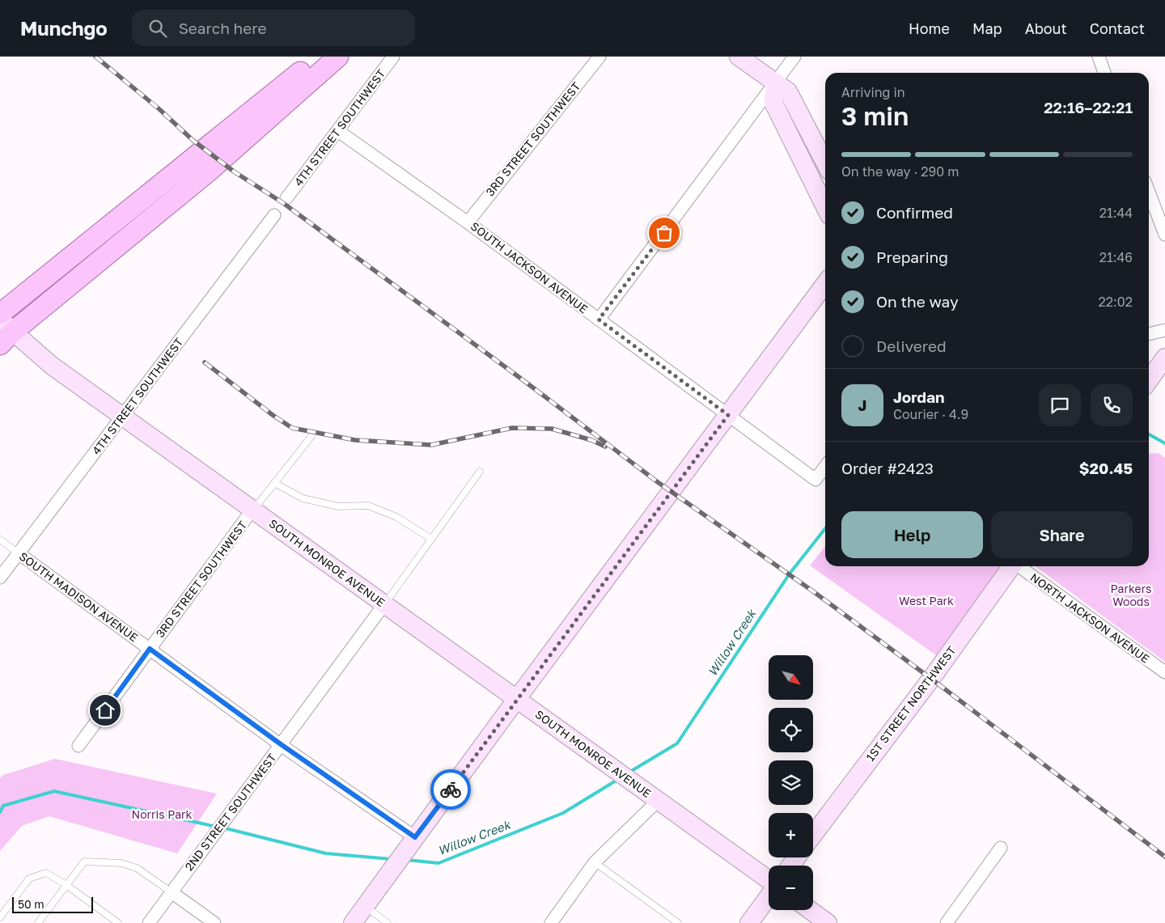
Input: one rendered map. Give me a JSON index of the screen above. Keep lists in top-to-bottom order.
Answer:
{
  "streets": {
    "main road": ["SOUTH MONROE AVENUE", "1ST STREET NORTHWEST"],
    "street": [
      "4TH STREET SOUTHWEST",
      "3RD STREET SOUTHWEST",
      "SOUTH JACKSON AVENUE",
      "SOUTH MADISON AVENUE",
      "NORTH JACKSON AVENUE",
      "2ND STREET SOUTHWEST"
    ]
  },
  "crossings": [
    ["4TH STREET SOUTHWEST", "SOUTH JACKSON AVENUE"],
    ["4TH STREET SOUTHWEST", "SOUTH MONROE AVENUE"],
    ["4TH STREET SOUTHWEST", "SOUTH MADISON AVENUE"],
    ["3RD STREET SOUTHWEST", "SOUTH JACKSON AVENUE"],
    ["3RD STREET SOUTHWEST", "SOUTH MONROE AVENUE"],
    ["3RD STREET SOUTHWEST", "SOUTH MADISON AVENUE"],
    ["SOUTH MONROE AVENUE", "2ND STREET SOUTHWEST"],
    ["SOUTH MADISON AVENUE", "2ND STREET SOUTHWEST"]
  ],
  "water": ["Willow Creek"],
  "parks": ["Parkers Woods", "West Park", "Norris Park"],
  "scale_bar": "50 m",
  "north": "bottom right",
  "page": {
    "header": "Munchgo",
    "search": "Search here",
    "nav": [
      "Home",
      "Map",
      "About",
      "Contact"
    ],
    "heading": ["3 min", "Arriving in", "22:16–22:21"],
    "panel": [
      "Jordan",
      "Courier · 4.9",
      "Order #2423",
      "$20.45"
    ],
    "bar": "On the way · 290 m",
    "list": [
      ["Confirmed", "21:44"],
      ["Preparing", "21:46"],
      ["On the way", "22:02"],
      "Delivered"
    ],
    "round": "J",
    "buttons": ["Help", "Share"],
    "map_buttons": ["+", "−"],
    "scale": "50 m"
  }
}
